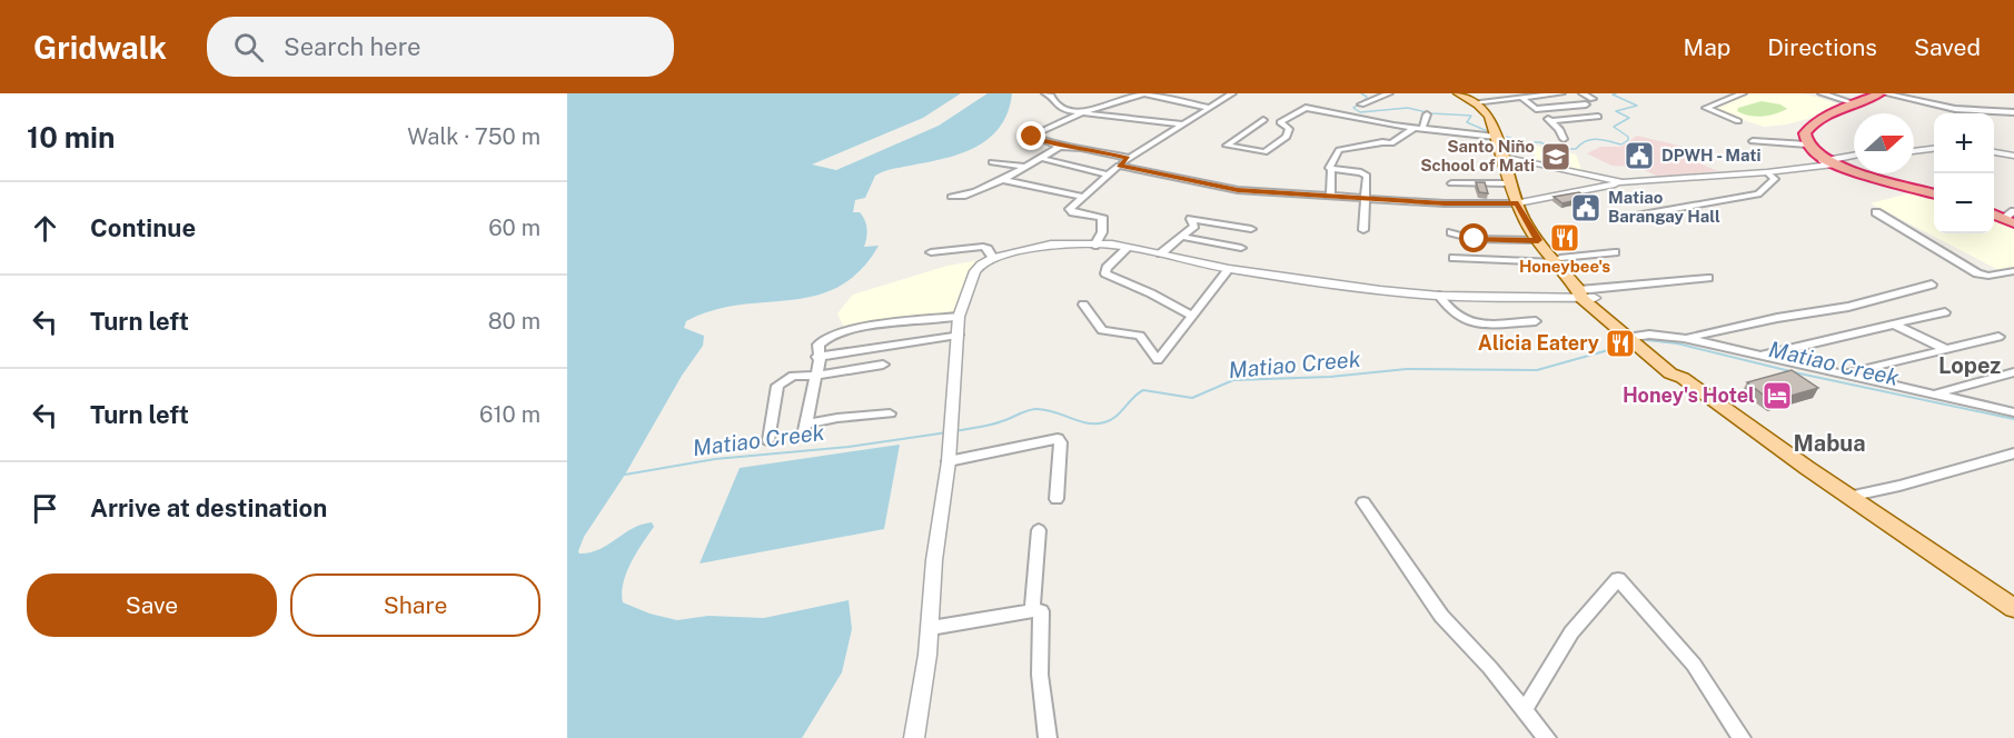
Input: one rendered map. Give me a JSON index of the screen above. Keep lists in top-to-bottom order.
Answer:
{
  "districts": ["Lopez", "Mabua"],
  "water": ["Matiao Creek"],
  "places": {
    "public building": ["DPWH - Mati", "Matiao Barangay Hall"],
    "school or university": ["Santo Niño School of Mati"],
    "restaurant": ["Honeybee's", "Alicia Eatery"],
    "hotel": ["Honey's Hotel"]
  },
  "north": "right",
  "page": {
    "header": "Gridwalk",
    "search": "Search here",
    "nav": ["Map", "Directions", "Saved"],
    "heading": ["10 min", "Walk · 750 m"],
    "map_buttons": ["+", "−"],
    "list": [
      ["Continue", "60 m"],
      ["Turn left", "80 m"],
      ["Turn left", "610 m"],
      "Arrive at destination"
    ],
    "buttons": ["Save", "Share"]
  }
}
